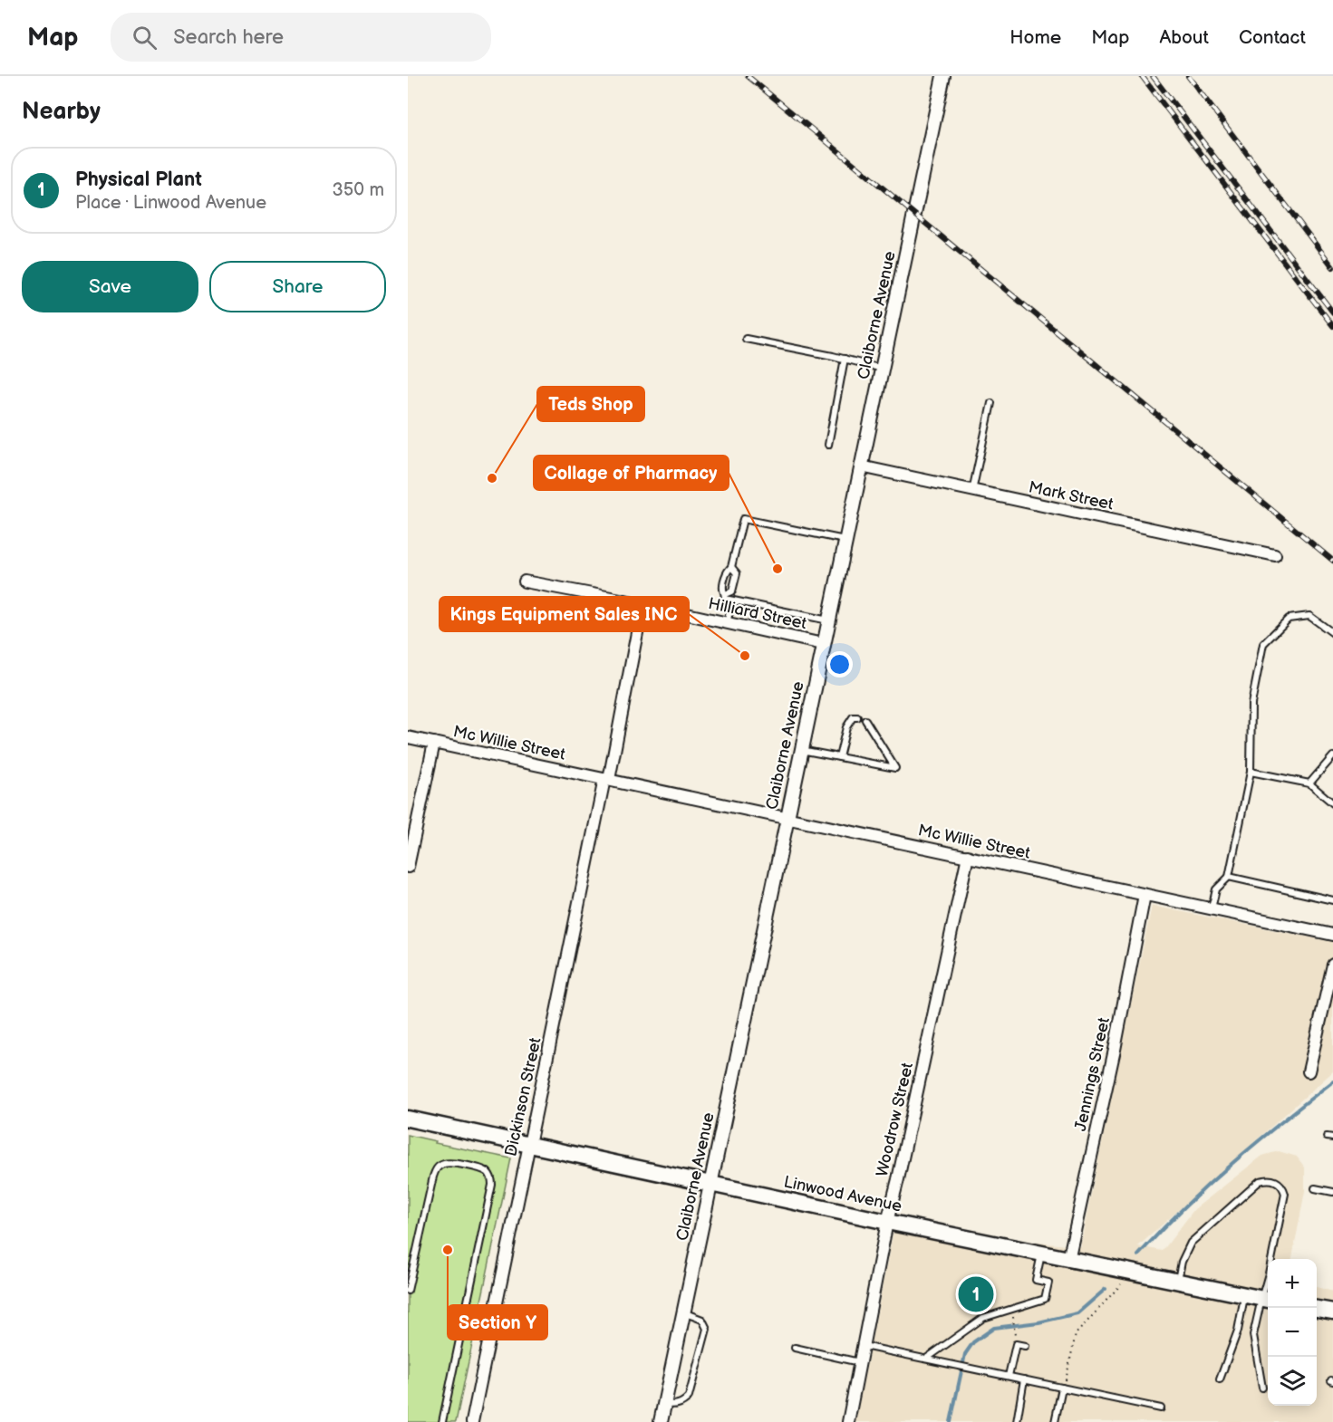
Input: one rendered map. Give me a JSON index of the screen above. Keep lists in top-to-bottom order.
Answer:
{
  "streets": {
    "main road": ["Linwood Avenue"],
    "street": [
      "Claiborne Avenue",
      "Mark Street",
      "Hilliard Street",
      "Mc Willie Street",
      "Jennings Street",
      "Dickinson Street",
      "Woodrow Street"
    ]
  },
  "crossings": [
    ["Claiborne Avenue", "Mark Street"],
    ["Claiborne Avenue", "Hilliard Street"],
    ["Claiborne Avenue", "Mc Willie Street"],
    ["Claiborne Avenue", "Linwood Avenue"],
    ["Hilliard Street", "Dickinson Street"],
    ["Mc Willie Street", "Jennings Street"],
    ["Mc Willie Street", "Dickinson Street"],
    ["Mc Willie Street", "Woodrow Street"],
    ["Jennings Street", "Linwood Avenue"],
    ["Dickinson Street", "Linwood Avenue"],
    ["Woodrow Street", "Linwood Avenue"]
  ],
  "places": [
    "Teds Shop",
    "Collage of Pharmacy",
    "Kings Equipment Sales INC",
    "Section Y"
  ],
  "page": {
    "header": "Map",
    "search": "Search here",
    "nav": [
      "Home",
      "Map",
      "About",
      "Contact"
    ],
    "heading": "Nearby",
    "list": [
      {
        "mark": "1",
        "name": "Physical Plant",
        "note": "Place · Linwood Avenue",
        "value": "350 m"
      }
    ],
    "buttons": ["Save", "Share"],
    "map_buttons": ["+", "−"],
    "pins": "1"
  }
}
